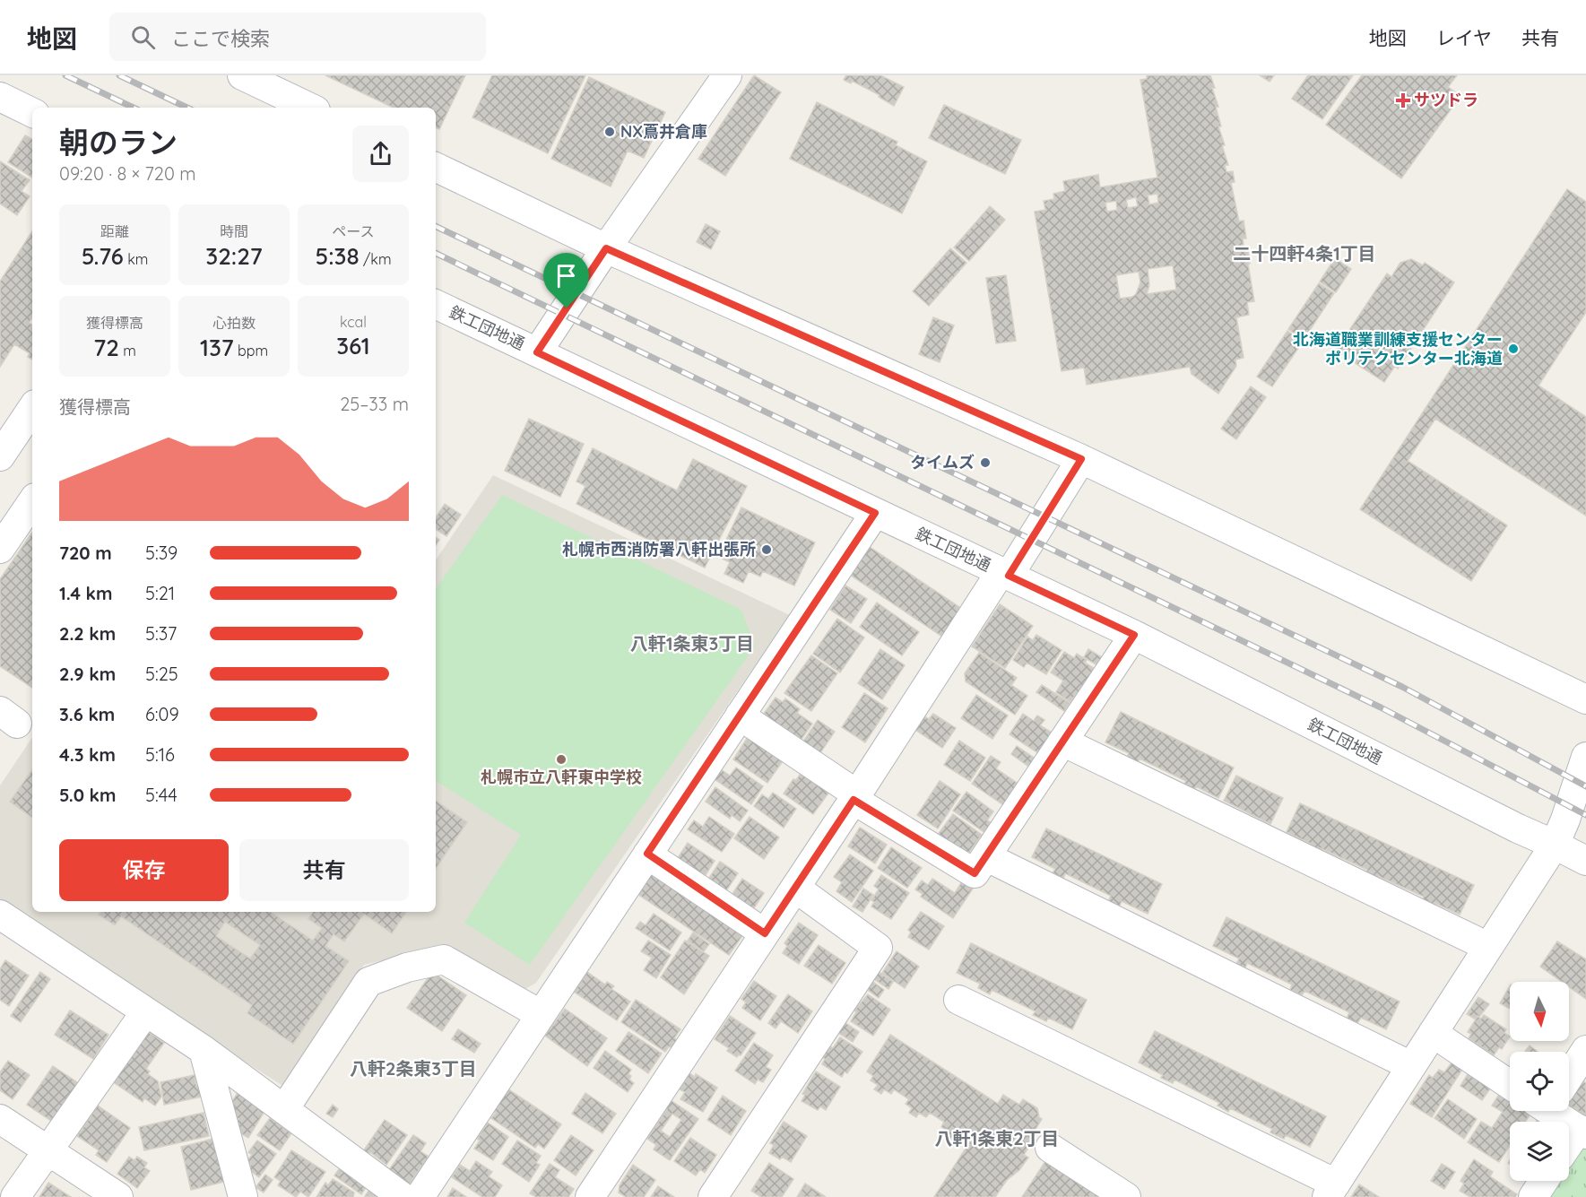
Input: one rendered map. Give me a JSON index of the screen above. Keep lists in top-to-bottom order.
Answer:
{
  "streets": {
    "street": ["鉄工団地通"]
  },
  "districts": [
    "二十四軒4条1丁目",
    "八軒1条東3丁目",
    "八軒2条東3丁目",
    "八軒1条東2丁目"
  ],
  "places": {
    "health": ["サツドラ"],
    "other": [
      "NX蔦井倉庫",
      "北海道職業訓練支援センター ポリテクセンター北海道",
      "タイムズ",
      "札幌市西消防署八軒出張所",
      "札幌市立八軒東中学校"
    ]
  },
  "north": "bottom",
  "page": {
    "header": "地図",
    "search": "ここで検索",
    "nav": ["地図", "レイヤ", "共有"],
    "heading": ["朝のラン", "09:20 · 8 × 720 m"],
    "stats": [
      ["距離", "5.76 km"],
      ["時間", "32:27"],
      ["ペース", "5:38 /km"],
      ["獲得標高", "72 m"],
      ["心拍数", "137 bpm"],
      ["kcal", "361"]
    ],
    "chart": ["獲得標高", "25–33 m"],
    "list": [
      {
        "name": "720 m",
        "note": "5:39"
      },
      {
        "name": "1.4 km",
        "note": "5:21"
      },
      {
        "name": "2.2 km",
        "note": "5:37"
      },
      {
        "name": "2.9 km",
        "note": "5:25"
      },
      {
        "name": "3.6 km",
        "note": "6:09"
      },
      {
        "name": "4.3 km",
        "note": "5:16"
      },
      {
        "name": "5.0 km",
        "note": "5:44"
      }
    ],
    "buttons": ["保存", "共有"]
  }
}
